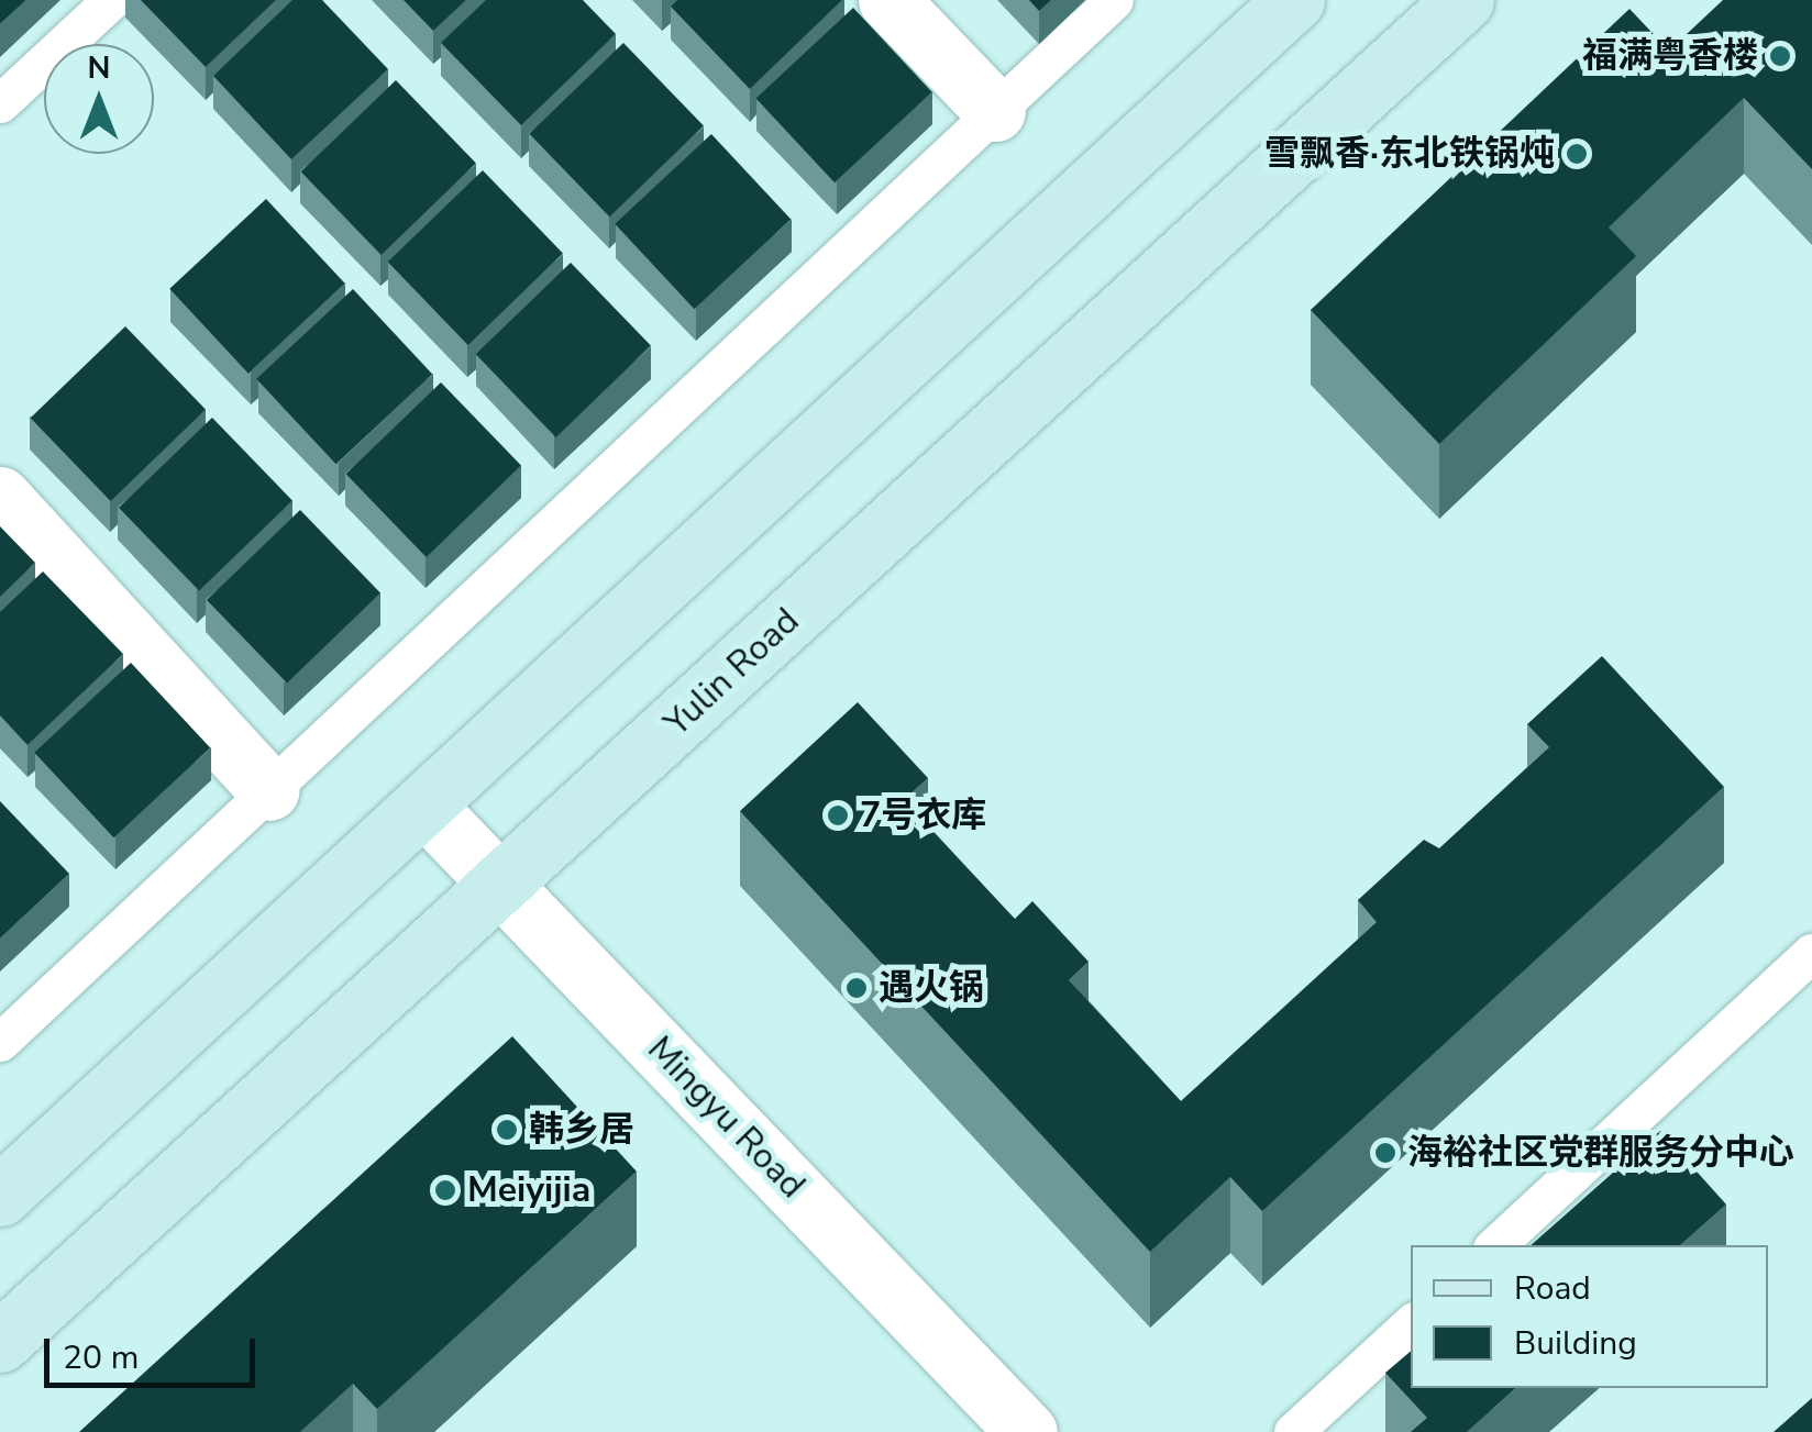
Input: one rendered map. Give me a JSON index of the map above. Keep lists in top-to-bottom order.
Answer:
{
  "streets": {
    "main road": ["Yulin Road"],
    "street": ["Mingyu Road"]
  },
  "crossings": [
    ["Yulin Road", "Mingyu Road"]
  ],
  "places": [
    "福满粤香楼",
    "雪飘香·东北铁锅炖",
    "7号衣库",
    "遇火锅",
    "韩乡居",
    "海裕社区党群服务分中心",
    "Meiyijia"
  ],
  "legend": ["Road", "Building"],
  "scale_bar": "20 m",
  "north": "top"
}
